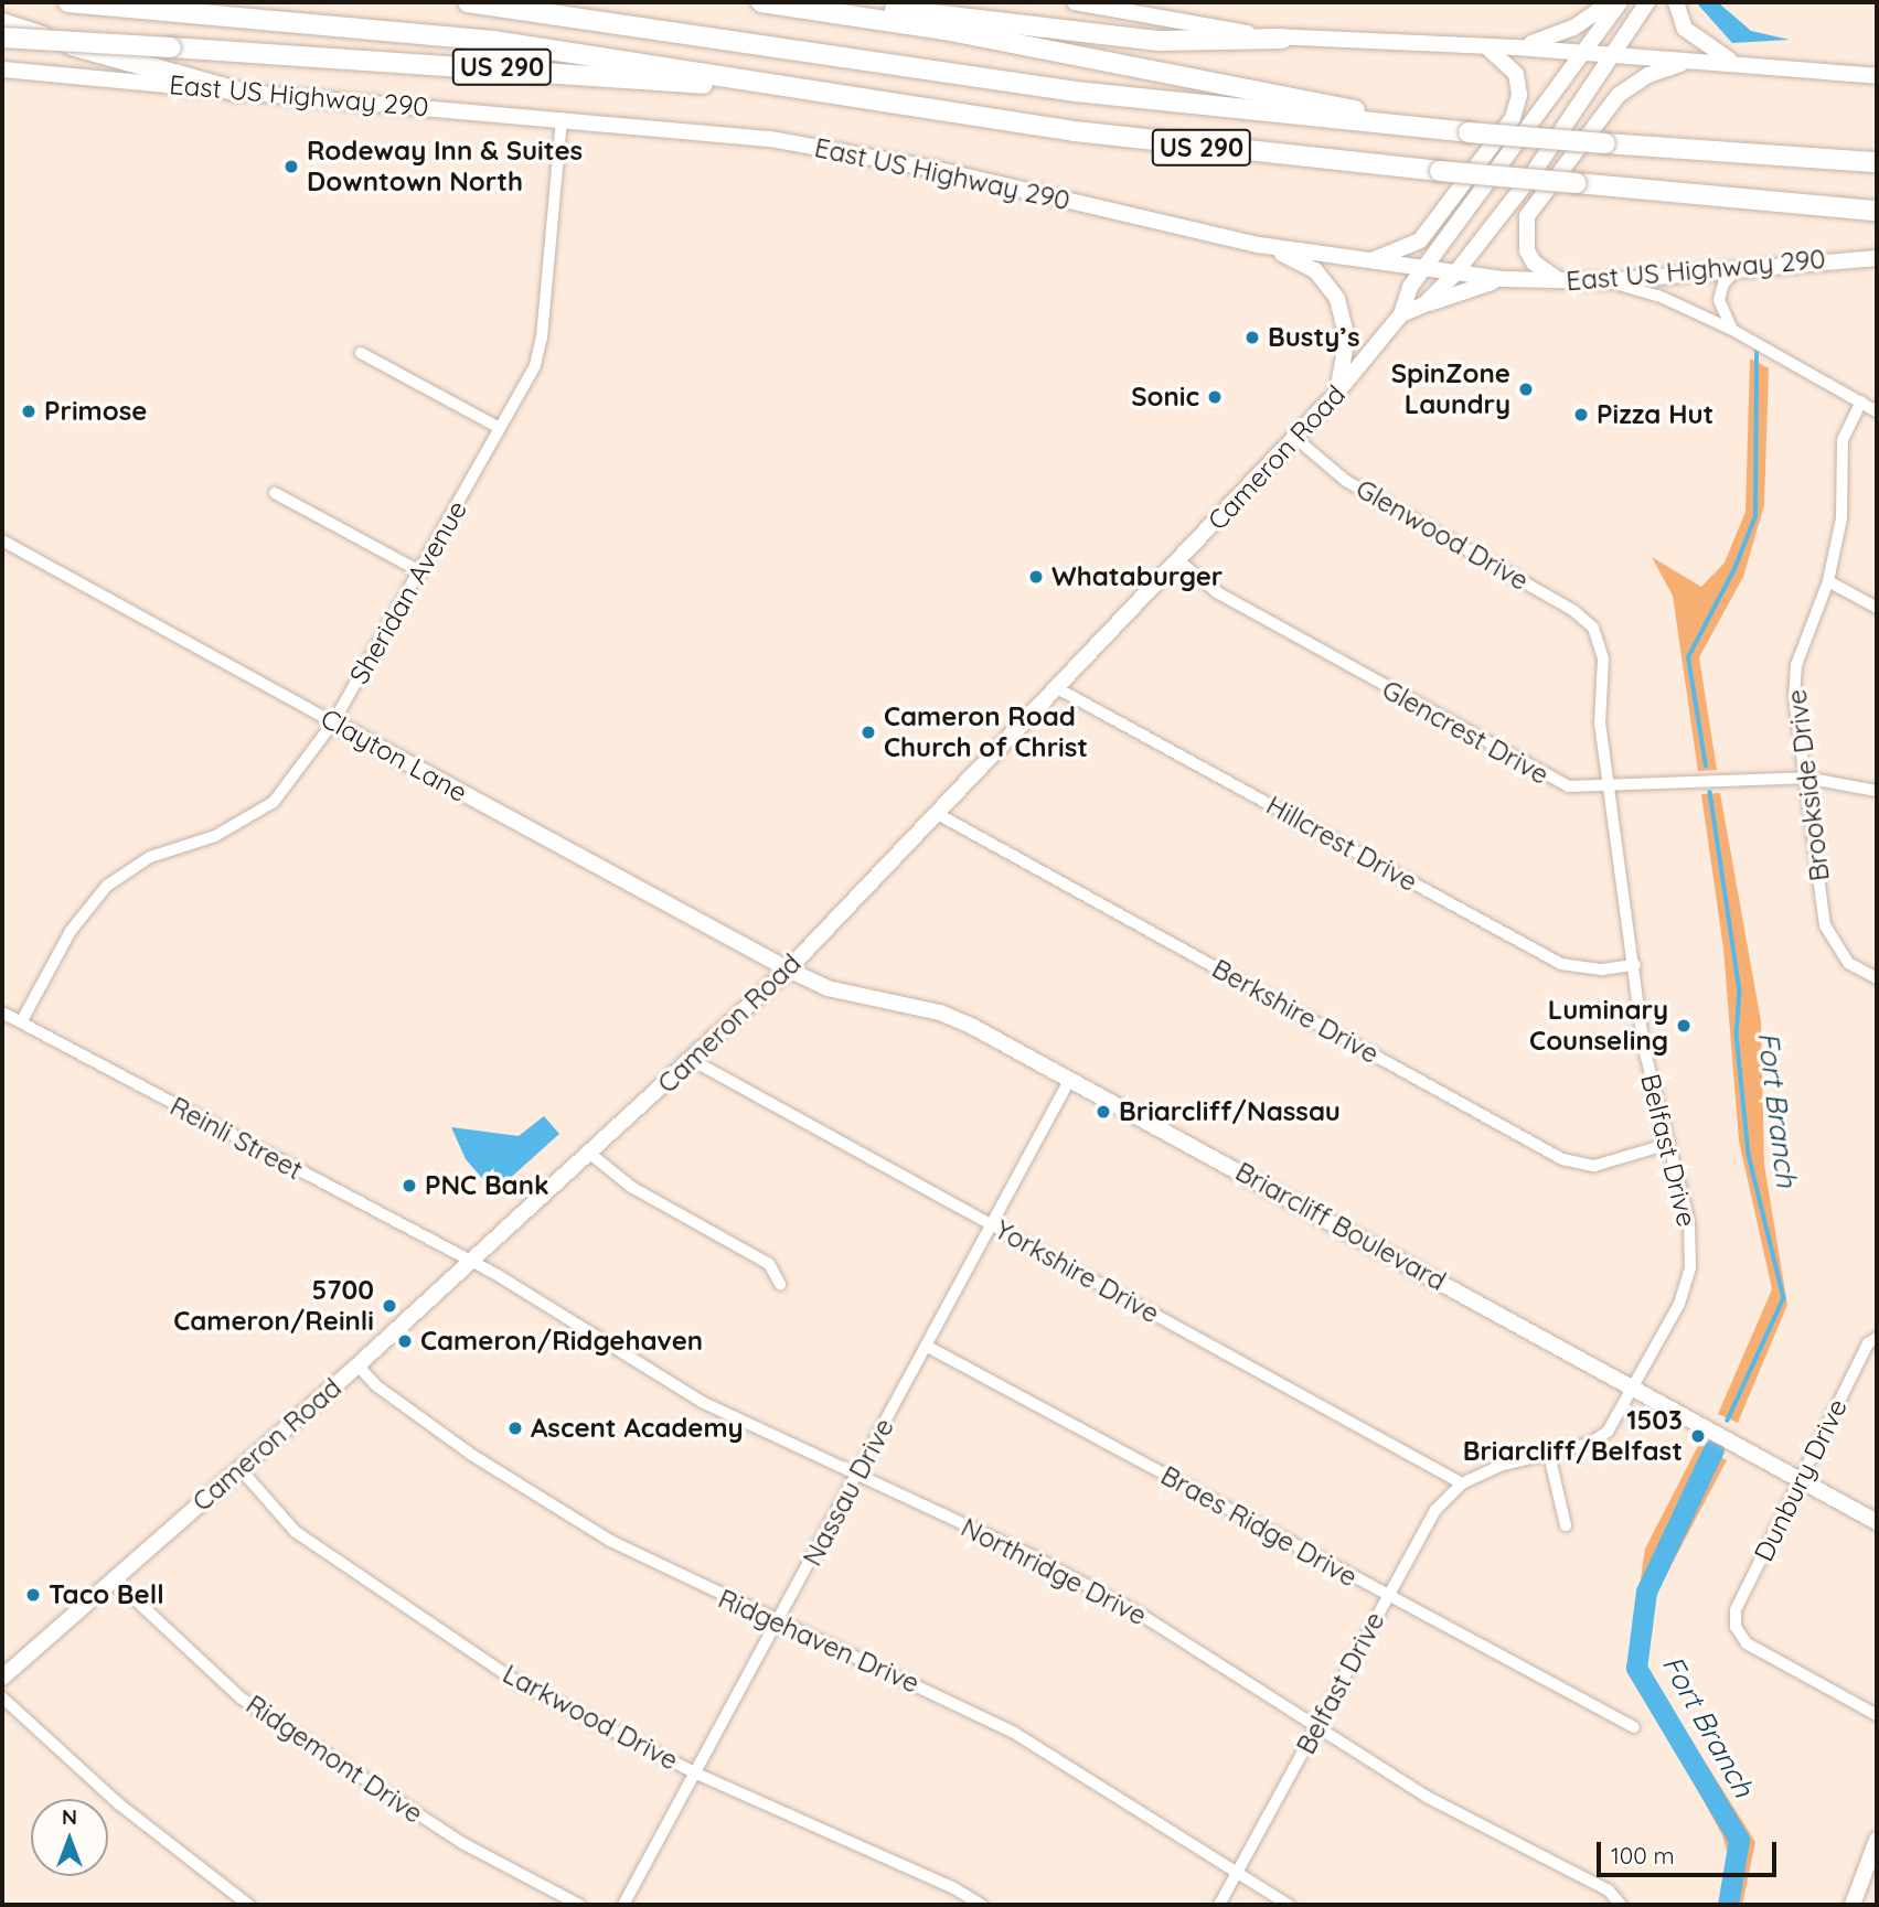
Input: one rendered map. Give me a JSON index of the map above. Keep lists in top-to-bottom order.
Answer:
{
  "streets": {
    "highway": ["US 290"],
    "main road": [
      "East US Highway 290",
      "Cameron Road",
      "Clayton Lane",
      "Briarcliff Boulevard"
    ],
    "street": [
      "Glenwood Drive",
      "Sheridan Avenue",
      "Glencrest Drive",
      "Brookside Drive",
      "Hillcrest Drive",
      "Berkshire Drive",
      "Reinli Street",
      "Belfast Drive",
      "Yorkshire Drive",
      "Dunbury Drive",
      "Nassau Drive",
      "Braes Ridge Drive",
      "Northridge Drive",
      "Ridgehaven Drive",
      "Larkwood Drive",
      "Ridgemont Drive"
    ]
  },
  "crossings": [
    ["East US Highway 290", "Cameron Road"],
    ["East US Highway 290", "Sheridan Avenue"],
    ["Cameron Road", "Glenwood Drive"],
    ["Cameron Road", "Glencrest Drive"],
    ["Cameron Road", "Clayton Lane"],
    ["Cameron Road", "Hillcrest Drive"],
    ["Cameron Road", "Berkshire Drive"],
    ["Cameron Road", "Reinli Street"],
    ["Cameron Road", "Briarcliff Boulevard"],
    ["Cameron Road", "Yorkshire Drive"],
    ["Cameron Road", "Northridge Drive"],
    ["Cameron Road", "Ridgehaven Drive"],
    ["Cameron Road", "Larkwood Drive"],
    ["Cameron Road", "Ridgemont Drive"],
    ["Glenwood Drive", "Belfast Drive"],
    ["Sheridan Avenue", "Clayton Lane"],
    ["Sheridan Avenue", "Reinli Street"],
    ["Glencrest Drive", "Brookside Drive"],
    ["Glencrest Drive", "Belfast Drive"],
    ["Clayton Lane", "Briarcliff Boulevard"],
    ["Hillcrest Drive", "Belfast Drive"],
    ["Berkshire Drive", "Belfast Drive"],
    ["Reinli Street", "Northridge Drive"],
    ["Belfast Drive", "Briarcliff Boulevard"],
    ["Belfast Drive", "Yorkshire Drive"],
    ["Belfast Drive", "Braes Ridge Drive"],
    ["Belfast Drive", "Northridge Drive"],
    ["Belfast Drive", "Ridgehaven Drive"],
    ["Briarcliff Boulevard", "Dunbury Drive"],
    ["Briarcliff Boulevard", "Nassau Drive"],
    ["Yorkshire Drive", "Nassau Drive"],
    ["Nassau Drive", "Braes Ridge Drive"],
    ["Nassau Drive", "Northridge Drive"],
    ["Nassau Drive", "Ridgehaven Drive"],
    ["Nassau Drive", "Larkwood Drive"]
  ],
  "water": ["Fort Branch"],
  "places": [
    "Rodeway Inn & Suites Downtown North",
    "Busty’s",
    "SpinZone Laundry",
    "Sonic",
    "Primose",
    "Pizza Hut",
    "Whataburger",
    "Cameron Road Church of Christ",
    "Luminary Counseling",
    "Briarcliff/Nassau",
    "PNC Bank",
    "5700 Cameron/Reinli",
    "Cameron/Ridgehaven",
    "Ascent Academy",
    "1503 Briarcliff/Belfast",
    "Taco Bell"
  ],
  "scale_bar": "100 m",
  "north": "top"
}
